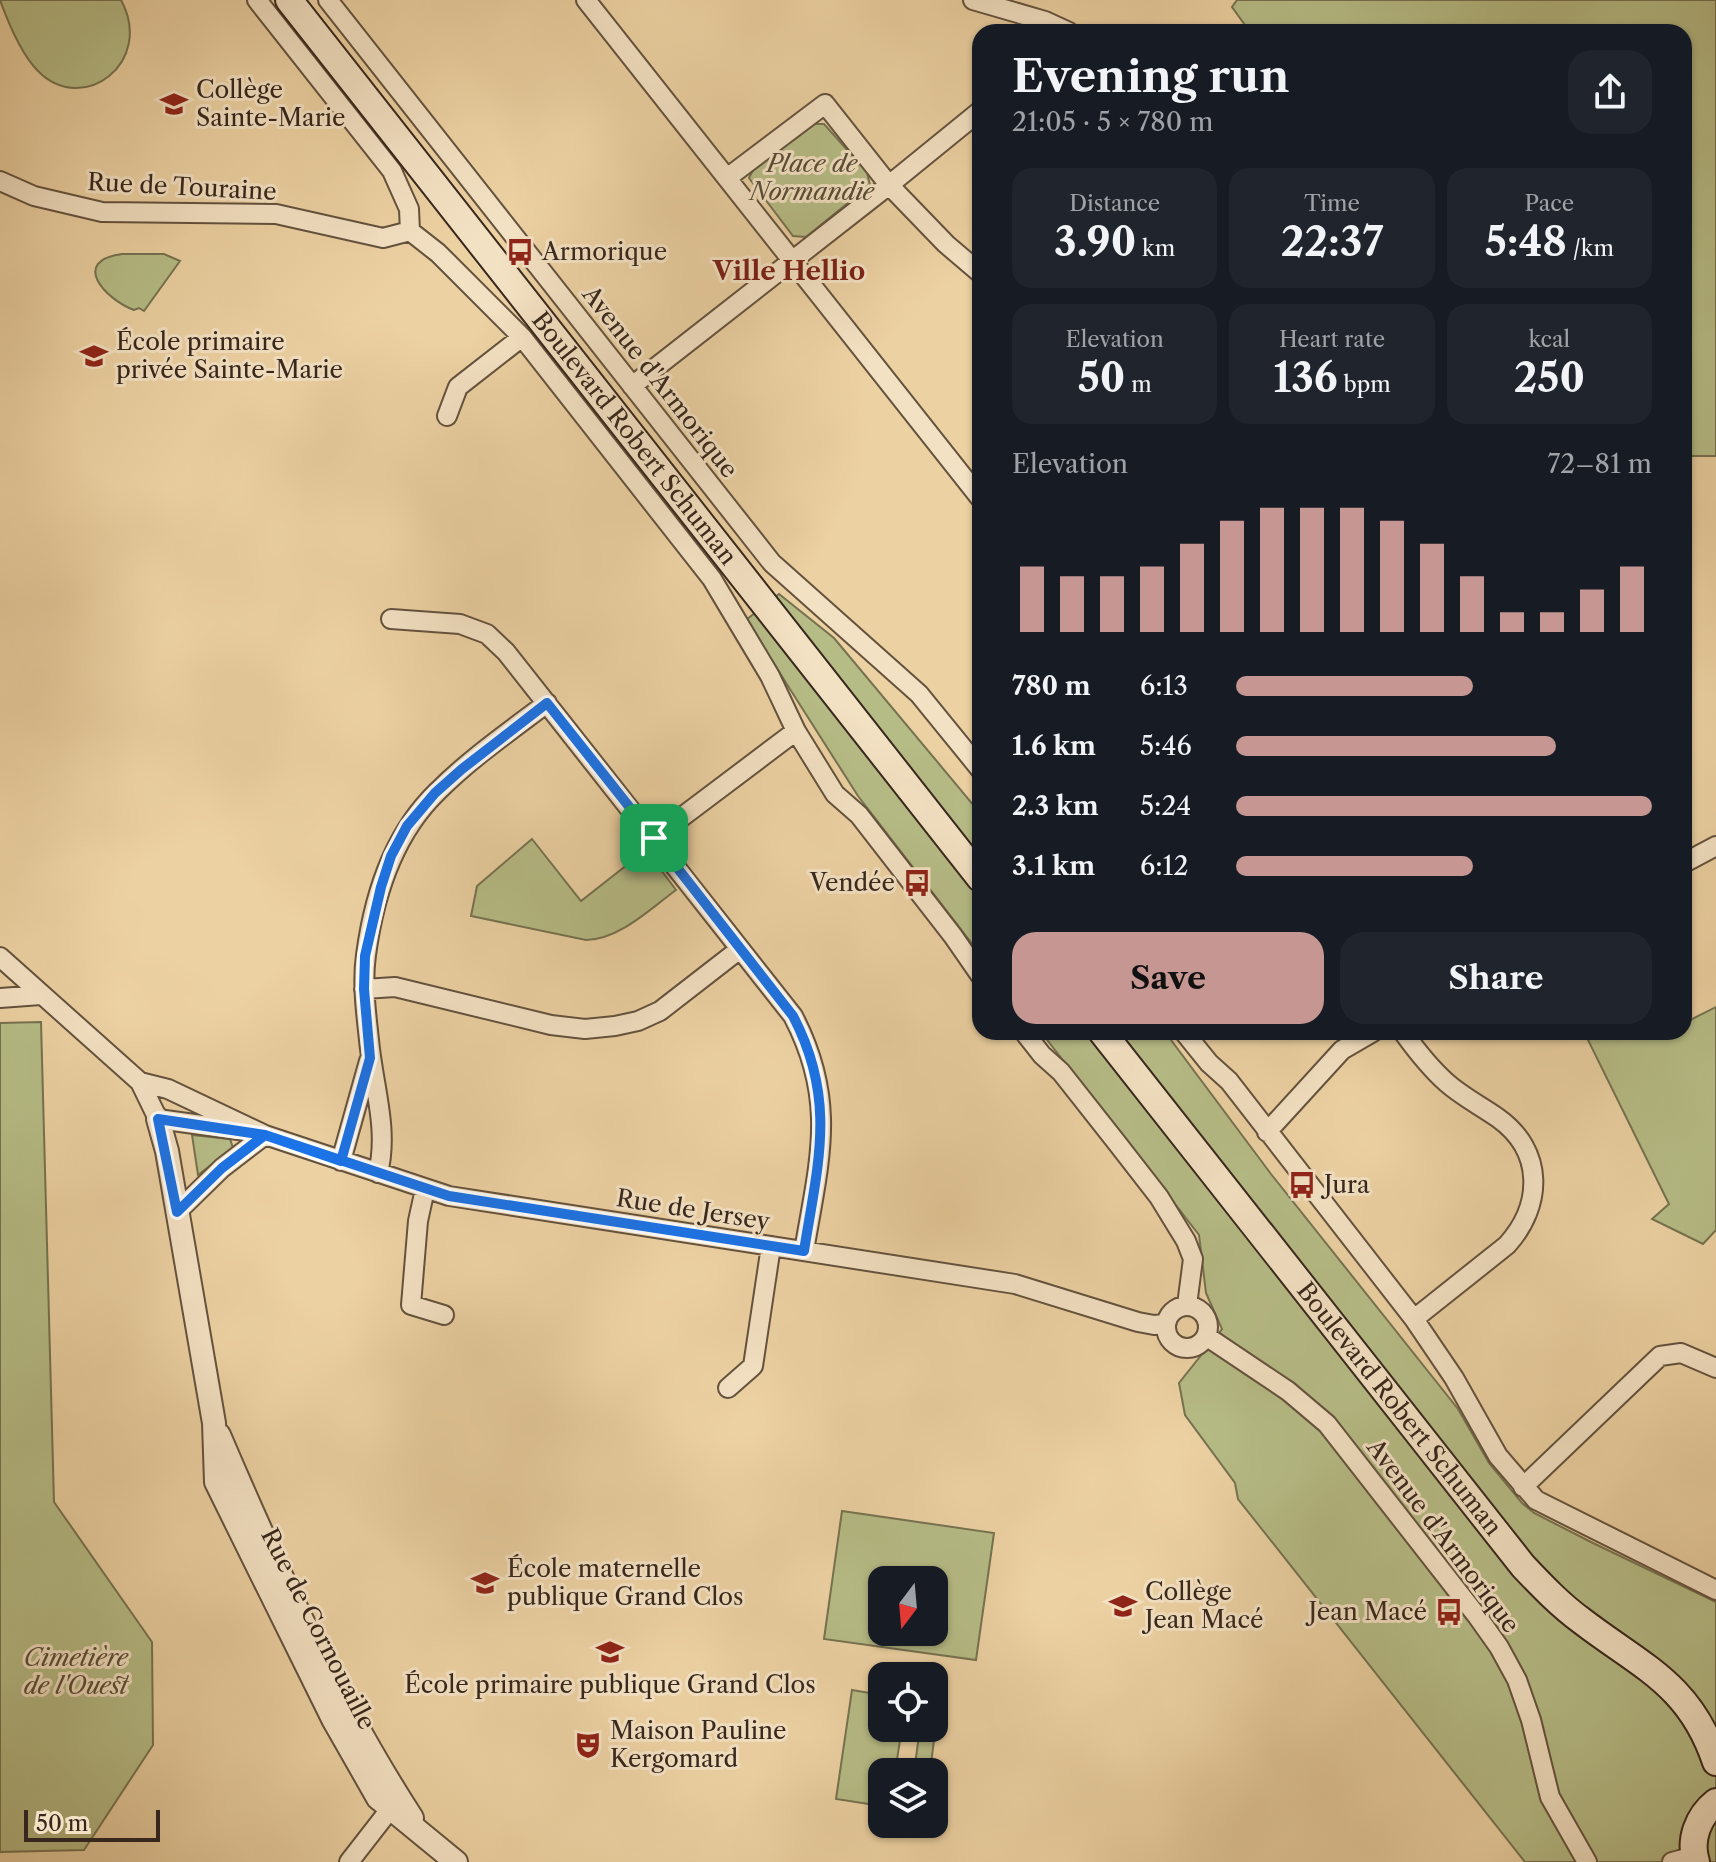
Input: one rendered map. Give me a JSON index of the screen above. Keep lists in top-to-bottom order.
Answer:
{
  "streets": {
    "main road": ["Boulevard Robert Schuman"],
    "street": [
      "Rue de Touraine",
      "Avenue d'Armorique",
      "Rue de Jersey",
      "Rue de Cornouaille"
    ]
  },
  "crossings": [
    ["Avenue d'Armorique", "Rue de Jersey"],
    ["Rue de Jersey", "Rue de Cornouaille"]
  ],
  "districts": ["Ville Hellio"],
  "parks": ["Place de Normandie", "Cimetière de l'Ouest"],
  "places": {
    "school or university": [
      "Collège Sainte-Marie",
      "École primaire privée Sainte-Marie",
      "École maternelle publique Grand Clos",
      "Collège Jean Macé",
      "École primaire publique Grand Clos"
    ],
    "bus stop": [
      "Armorique",
      "Vendée",
      "Jura",
      "Jean Macé"
    ],
    "theatre": ["Maison Pauline Kergomard"]
  },
  "scale_bar": "50 m",
  "north": "bottom",
  "page": {
    "heading": ["Evening run", "21:05 · 5 × 780 m"],
    "stats": [
      ["Distance", "3.90 km"],
      ["Time", "22:37"],
      ["Pace", "5:48 /km"],
      ["Elevation", "50 m"],
      ["Heart rate", "136 bpm"],
      ["kcal", "250"]
    ],
    "chart": ["Elevation", "72–81 m"],
    "list": [
      {
        "name": "780 m",
        "note": "6:13"
      },
      {
        "name": "1.6 km",
        "note": "5:46"
      },
      {
        "name": "2.3 km",
        "note": "5:24"
      },
      {
        "name": "3.1 km",
        "note": "6:12"
      }
    ],
    "buttons": ["Save", "Share"],
    "scale": "50 m"
  }
}
